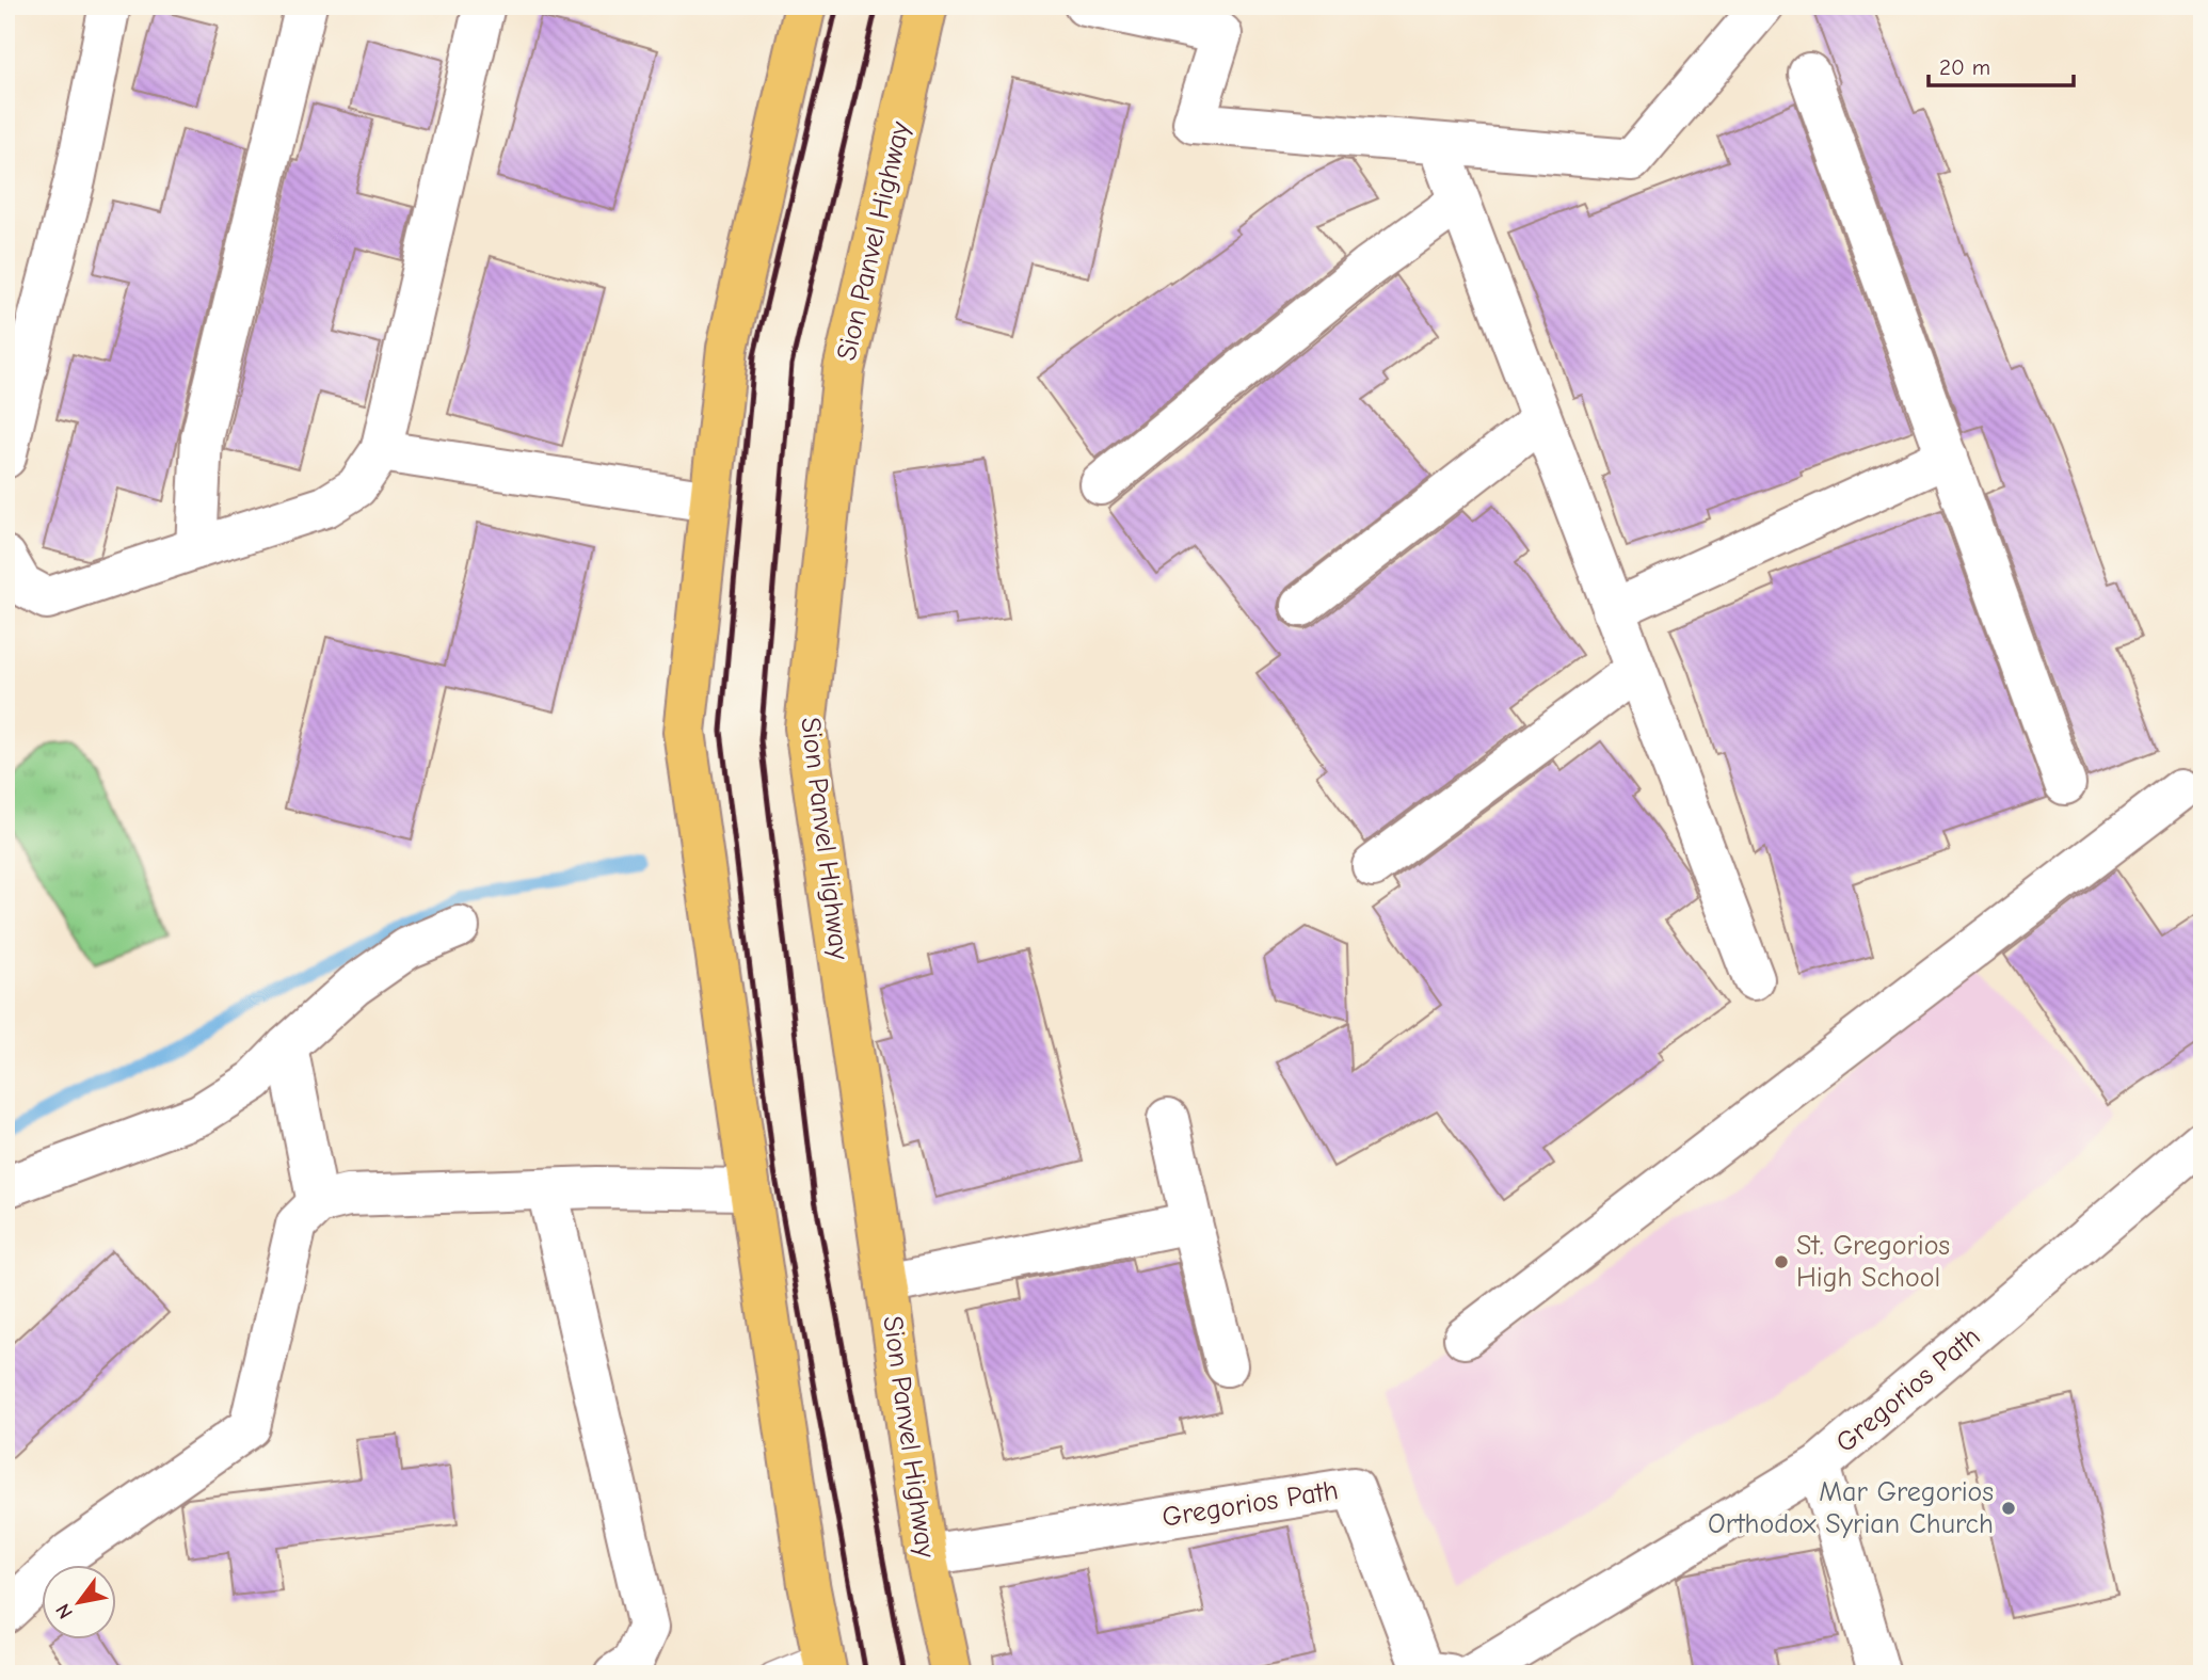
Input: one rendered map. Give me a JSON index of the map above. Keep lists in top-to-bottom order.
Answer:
{
  "streets": {
    "highway": ["Sion Panvel Highway"],
    "street": ["Gregorios Path"]
  },
  "crossings": [
    ["Sion Panvel Highway", "Gregorios Path"]
  ],
  "places": ["St. Gregorios High School", "Mar Gregorios Orthodox Syrian Church"],
  "scale_bar": "20 m",
  "north": "bottom left"
}
